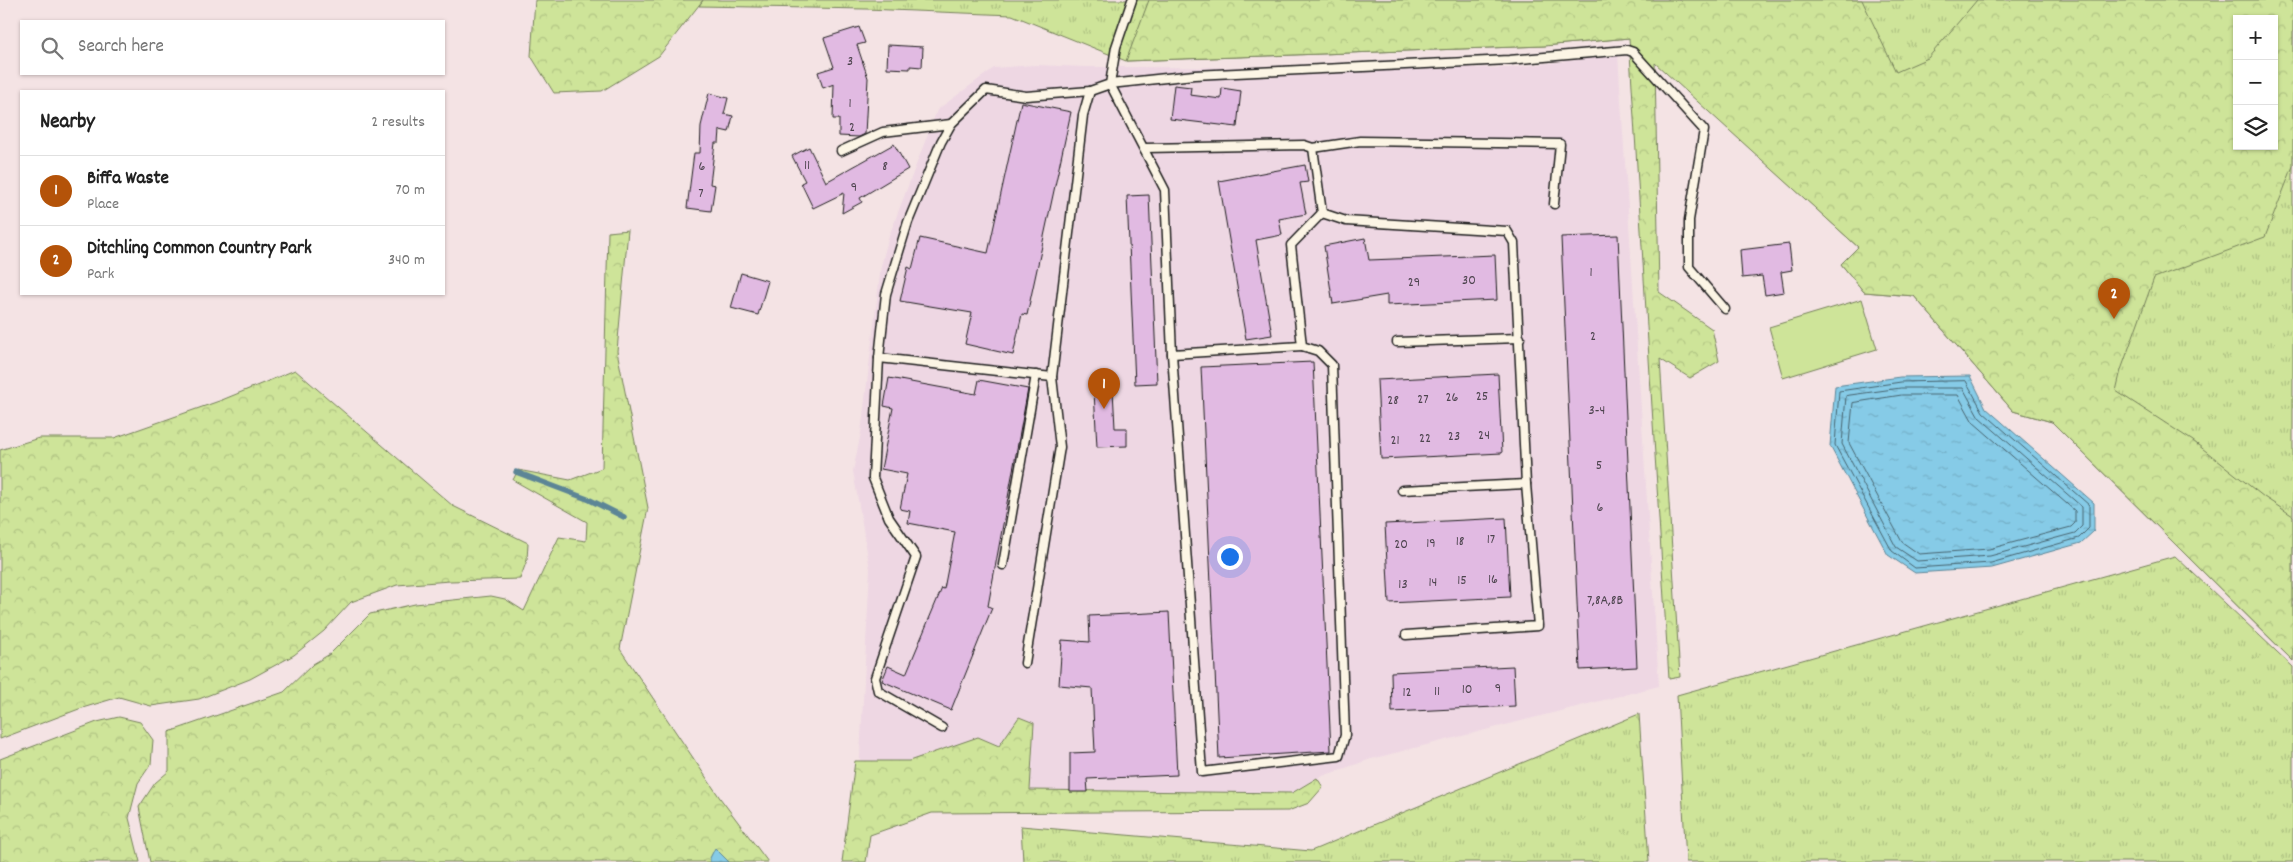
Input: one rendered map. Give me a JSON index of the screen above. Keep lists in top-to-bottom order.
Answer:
{
  "house_numbers": [
    "3",
    "1",
    "2",
    "11",
    "6",
    "8",
    "9",
    "7",
    "1",
    "30",
    "29",
    "2",
    "25",
    "26",
    "27",
    "28",
    "3-4",
    "24",
    "23",
    "22",
    "21",
    "5",
    "6",
    "17",
    "18",
    "19",
    "20",
    "16",
    "15",
    "14",
    "13",
    "7,8A,8B",
    "9",
    "10",
    "11",
    "12"
  ],
  "page": {
    "map_buttons": ["+", "−"],
    "search": "Search here",
    "heading": ["Nearby", "2 results"],
    "list": [
      {
        "mark": "1",
        "name": "Biffa Waste",
        "note": "Place",
        "value": "70 m"
      },
      {
        "mark": "2",
        "name": "Ditchling Common Country Park",
        "note": "Park",
        "value": "340 m"
      }
    ],
    "pins": ["2", "1"]
  }
}
